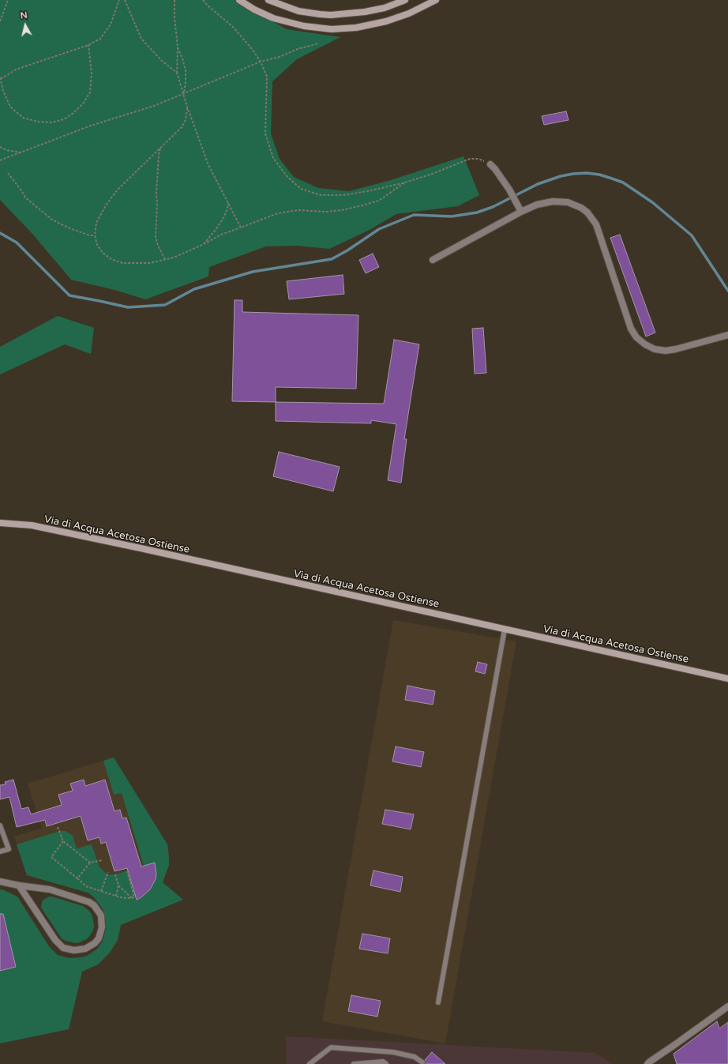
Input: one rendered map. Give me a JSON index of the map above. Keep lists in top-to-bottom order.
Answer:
{
  "streets": {
    "street": ["Via di Acqua Acetosa Ostiense"]
  },
  "north": "top"
}
